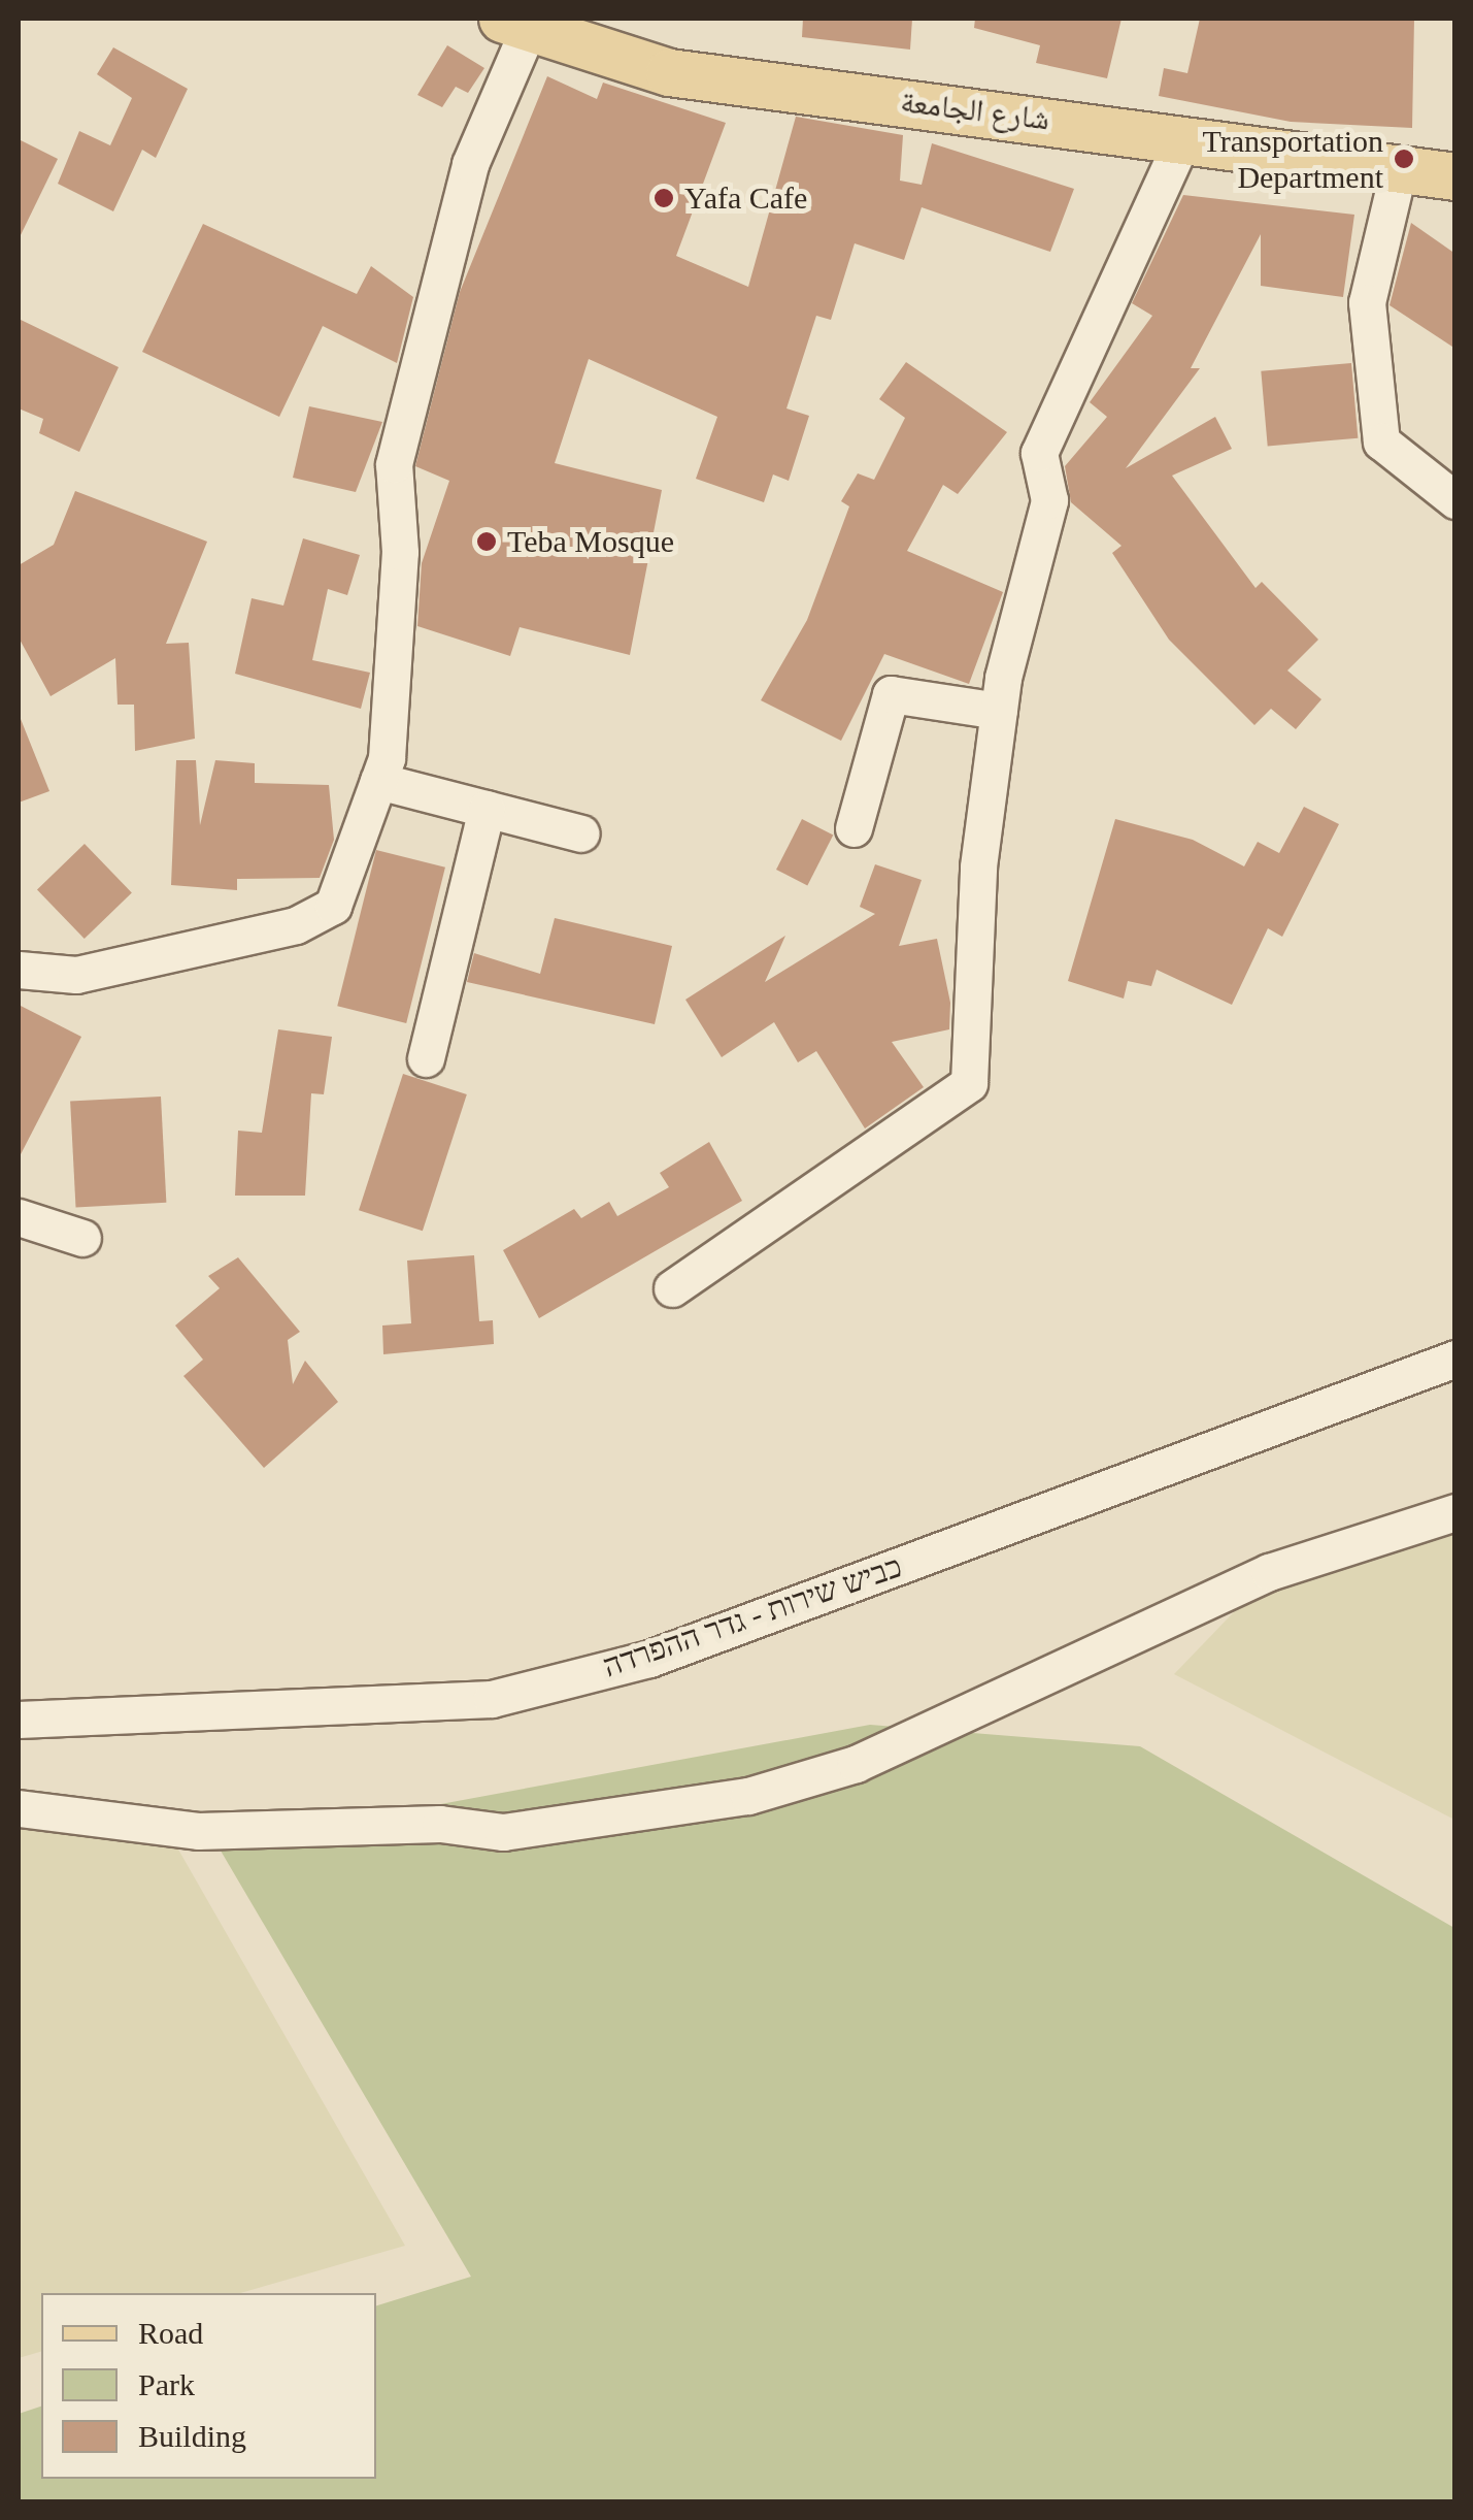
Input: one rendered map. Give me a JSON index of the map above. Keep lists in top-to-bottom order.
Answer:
{
  "streets": {
    "main road": ["شارع الجامعة"],
    "street": ["כביש שירות - גדר ההפרדה"]
  },
  "places": ["Transportation Department", "Yafa Cafe", "Teba Mosque"],
  "legend": ["Road", "Park", "Building"]
}
